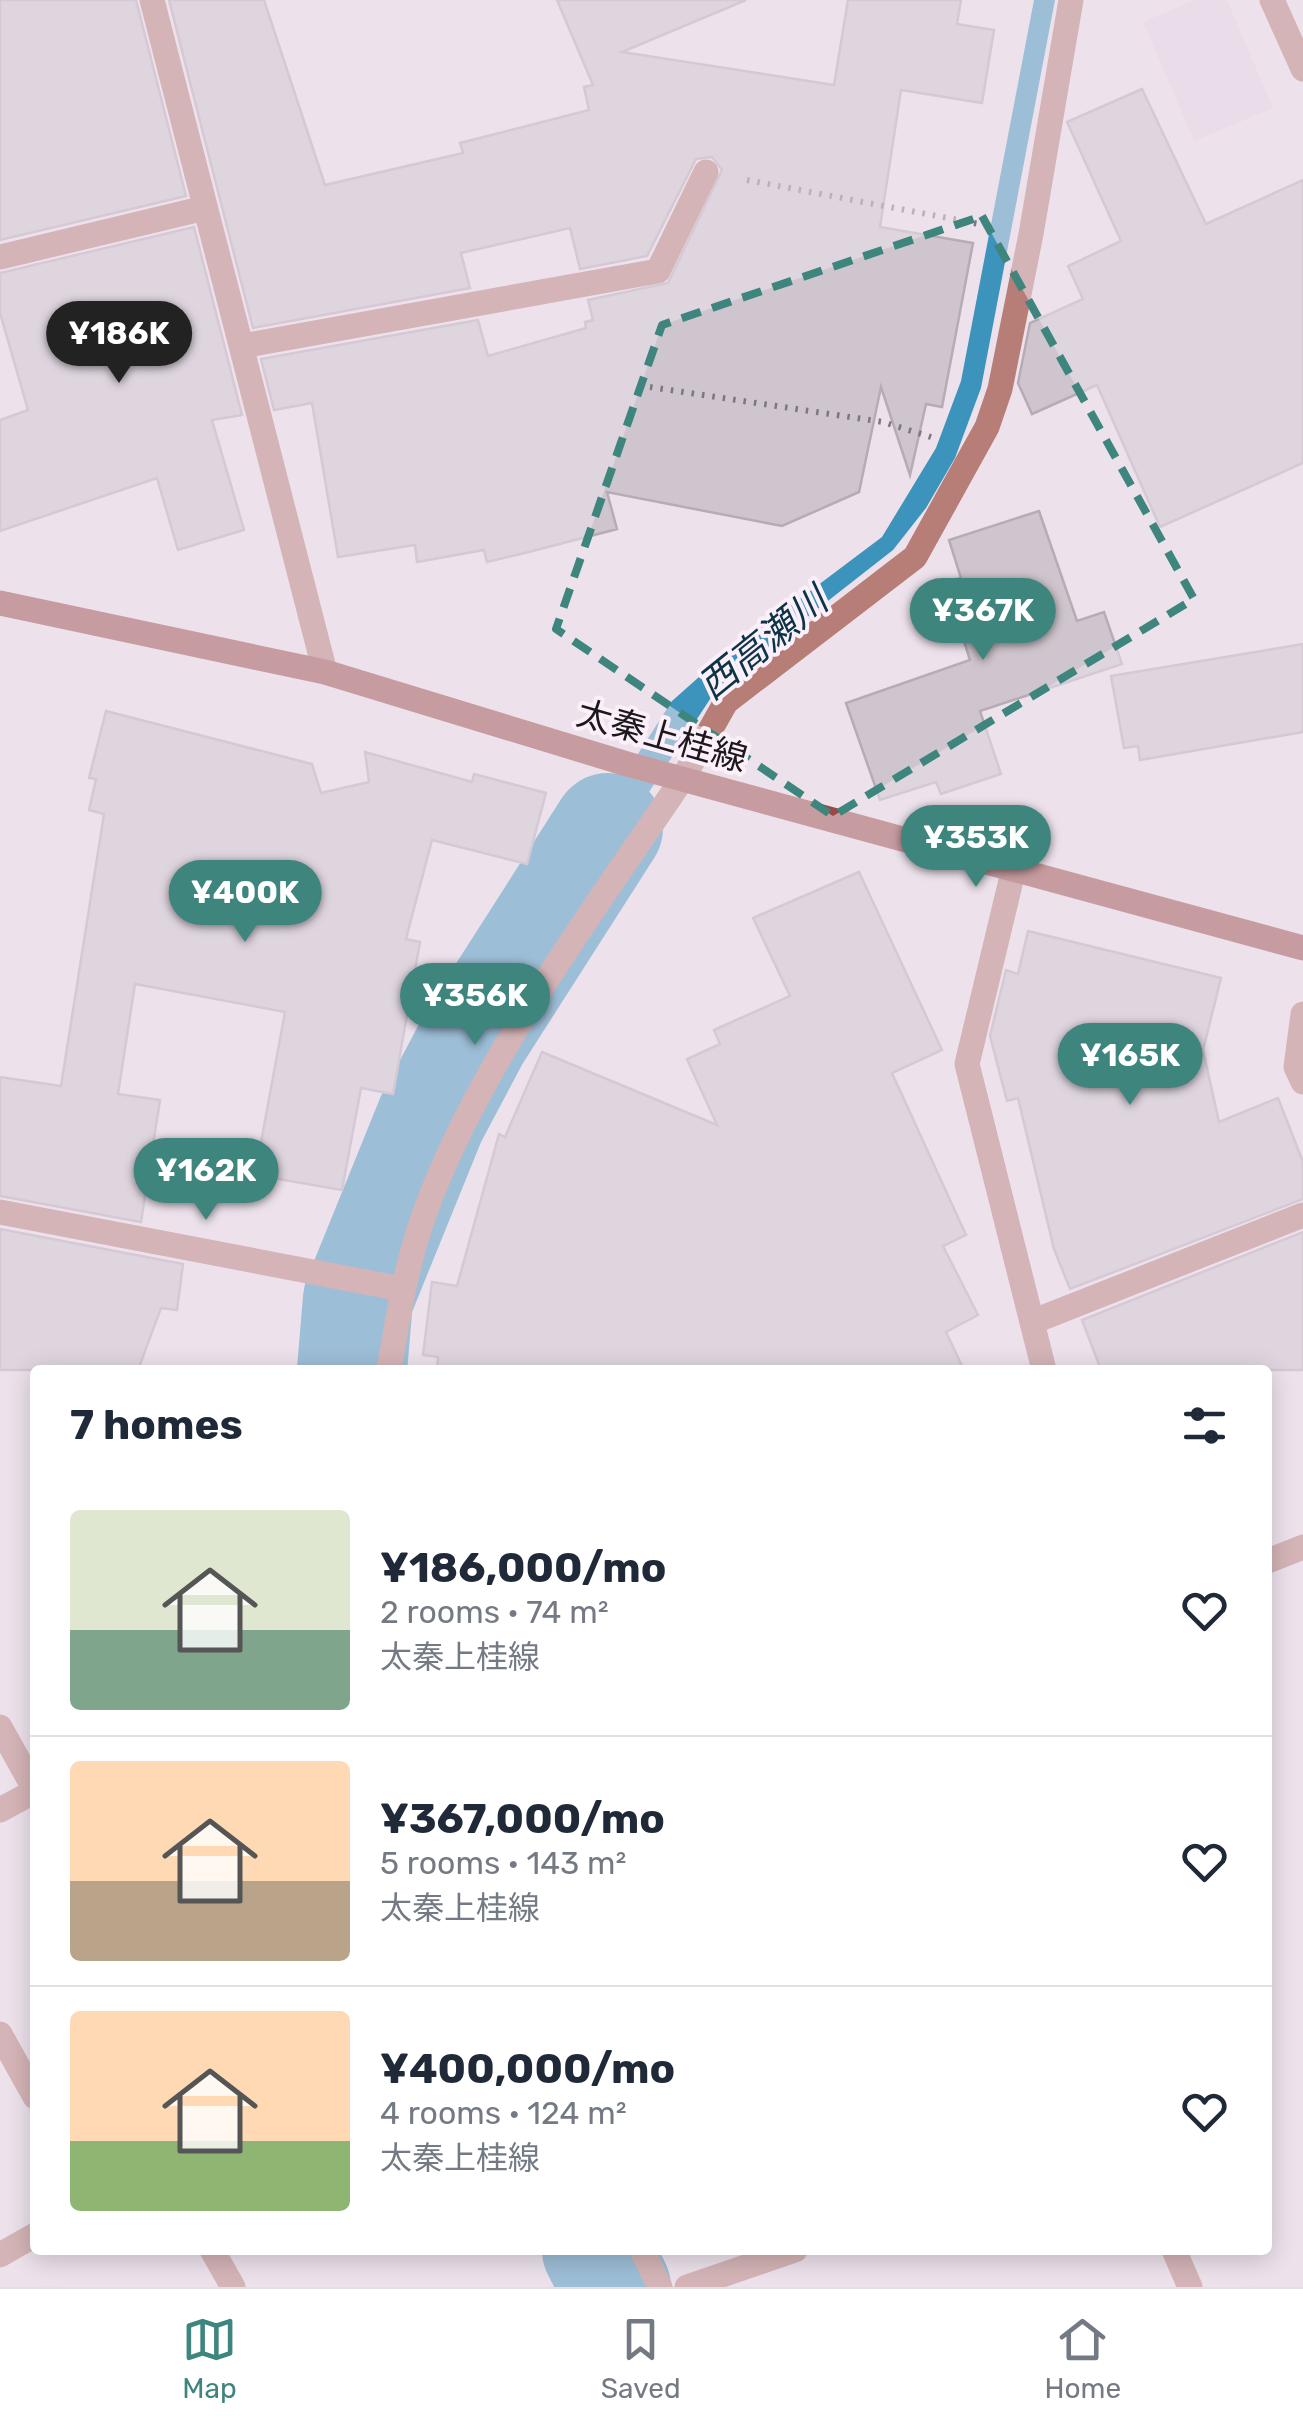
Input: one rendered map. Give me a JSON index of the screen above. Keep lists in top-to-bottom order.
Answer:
{
  "streets": {
    "main road": ["太秦上桂線"]
  },
  "water": ["西高瀬川"],
  "page": {
    "price": [
      "¥186K",
      "¥367K",
      "¥353K",
      "¥400K",
      "¥356K",
      "¥165K",
      "¥162K"
    ],
    "heading": "7 homes",
    "list": [
      {
        "name": "¥186,000/mo",
        "note": "2 rooms · 74 m² · 太秦上桂線"
      },
      {
        "name": "¥367,000/mo",
        "note": "5 rooms · 143 m² · 太秦上桂線"
      },
      {
        "name": "¥400,000/mo",
        "note": "4 rooms · 124 m² · 太秦上桂線"
      }
    ],
    "tabs": ["Map", "Saved", "Home"]
  }
}
